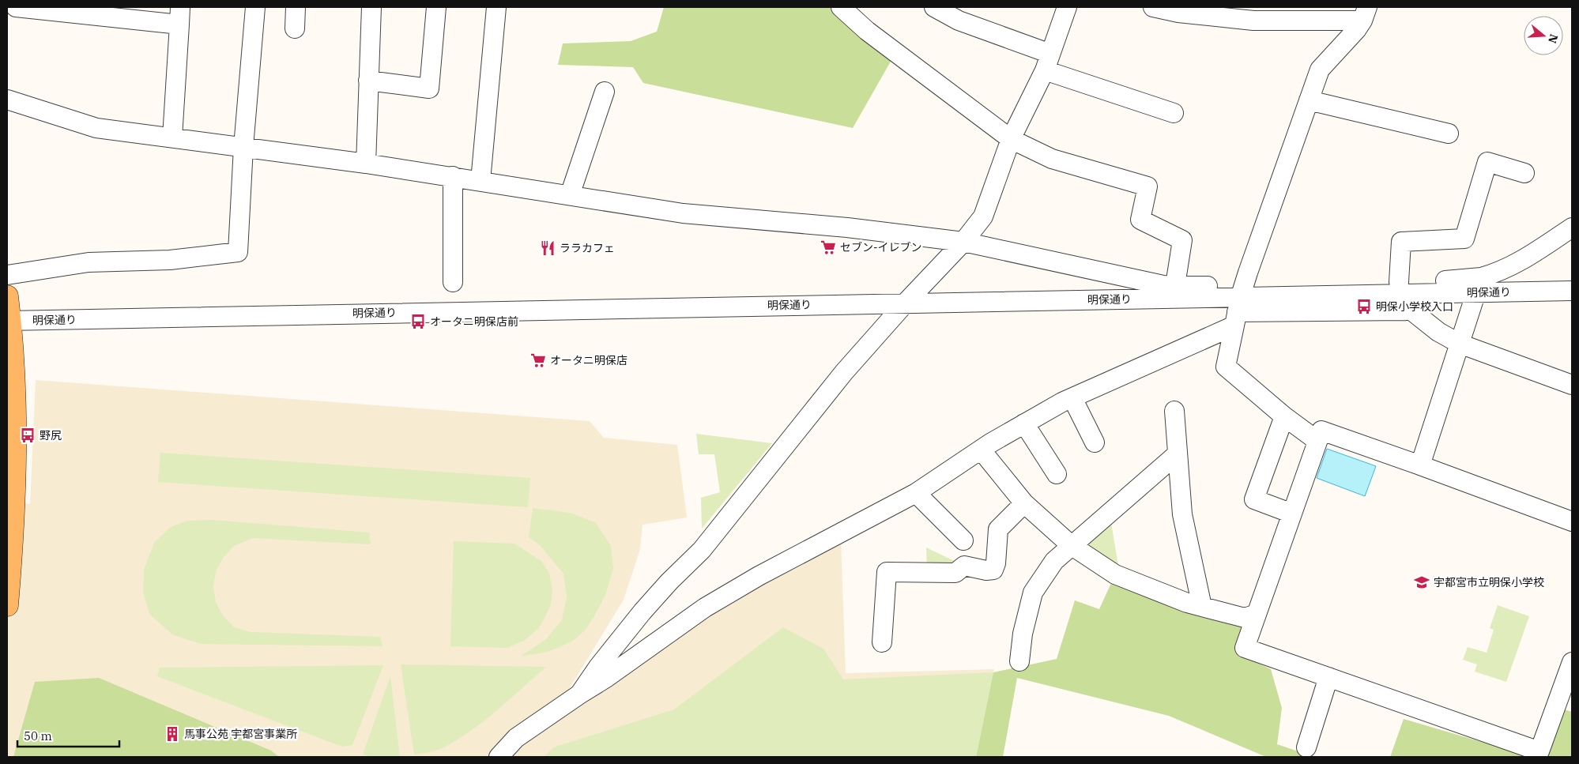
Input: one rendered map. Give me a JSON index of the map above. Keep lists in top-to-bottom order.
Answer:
{
  "streets": {
    "street": ["明保通り"]
  },
  "places": {
    "supermarket": ["セブン-イレブン", "オータニ明保店"],
    "restaurant": ["ララカフェ"],
    "bus stop": ["明保小学校入口", "オータニ明保店前", "野尻"],
    "school or university": ["宇都宮市立明保小学校"],
    "building": ["馬事公苑 宇都宮事業所"]
  },
  "scale_bar": "50 m",
  "north": "right"
}
